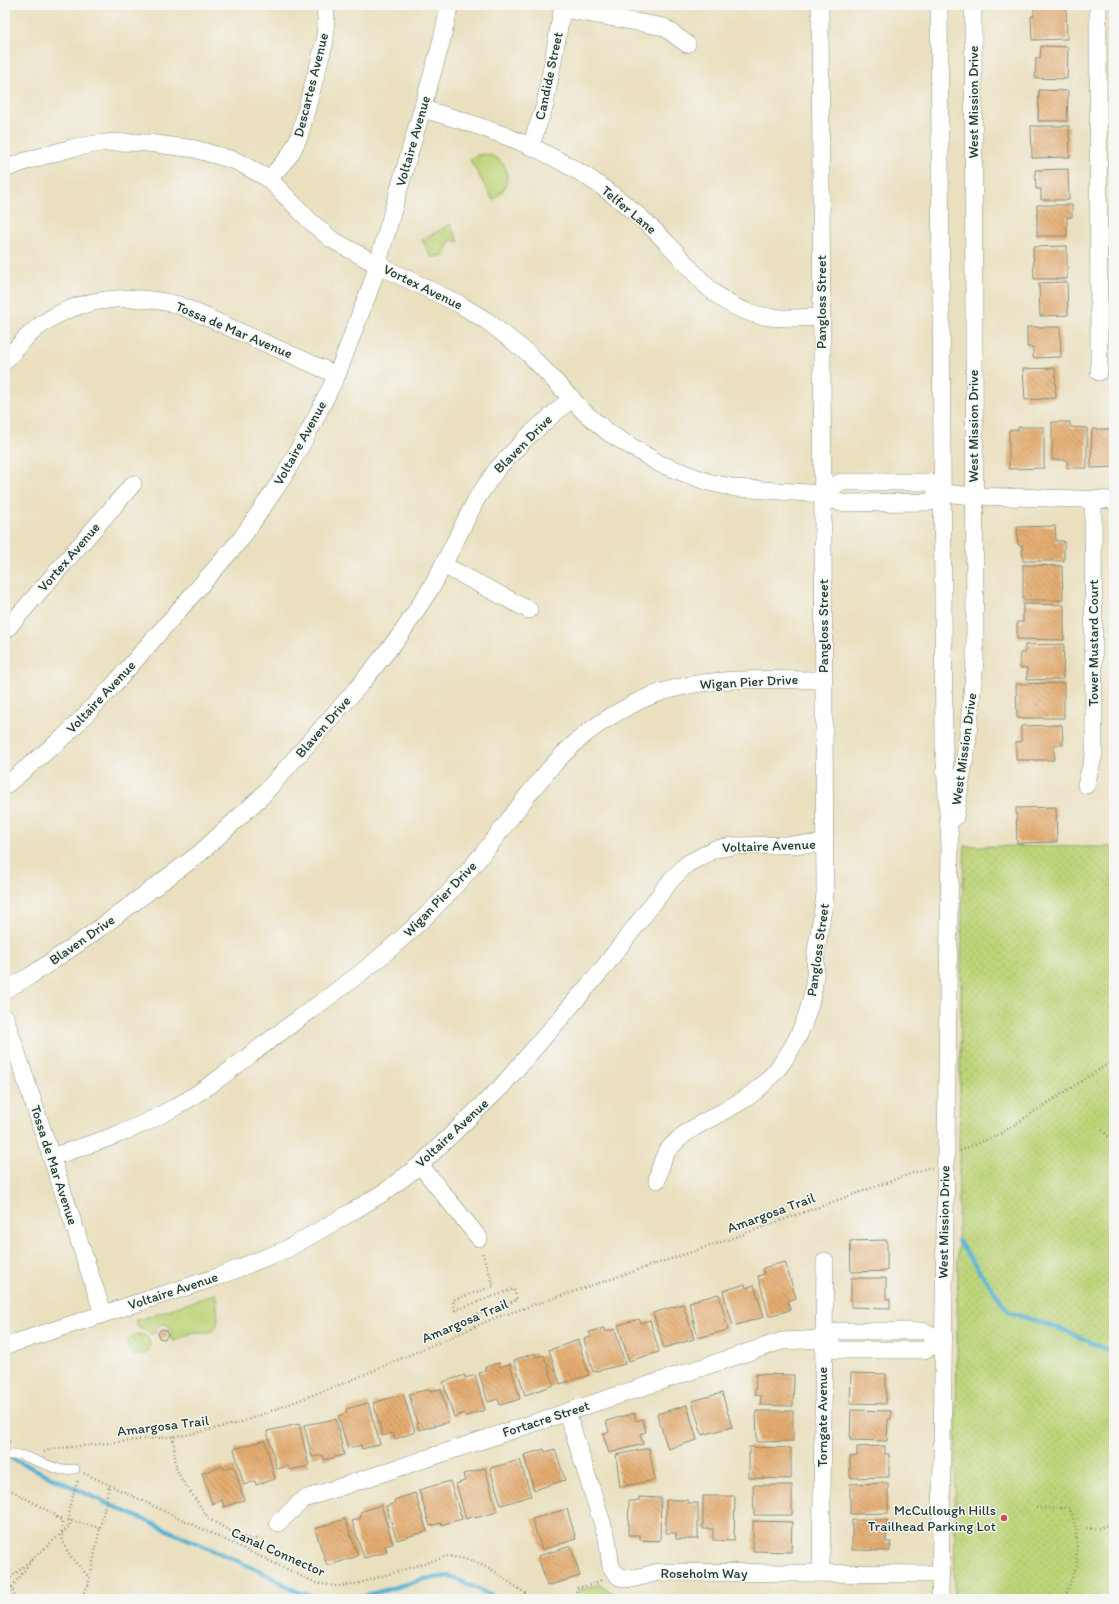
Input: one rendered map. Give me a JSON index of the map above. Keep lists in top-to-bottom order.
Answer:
{
  "streets": {
    "street": [
      "Candide Street",
      "Descartes Avenue",
      "West Mission Drive",
      "Voltaire Avenue",
      "Telfer Lane",
      "Vortex Avenue",
      "Pangloss Street",
      "Tossa de Mar Avenue",
      "Blaven Drive",
      "Tower Mustard Court",
      "Wigan Pier Drive",
      "Torngate Avenue",
      "Fortacre Street",
      "Roseholm Way"
    ],
    "path": ["Amargosa Trail", "Canal Connector"]
  },
  "crossings": [
    ["Candide Street", "Telfer Lane"],
    ["Descartes Avenue", "Vortex Avenue"],
    ["West Mission Drive", "Vortex Avenue"],
    ["West Mission Drive", "Fortacre Street"],
    ["West Mission Drive", "Roseholm Way"],
    ["Voltaire Avenue", "Telfer Lane"],
    ["Voltaire Avenue", "Vortex Avenue"],
    ["Voltaire Avenue", "Pangloss Street"],
    ["Voltaire Avenue", "Tossa de Mar Avenue"],
    ["Telfer Lane", "Pangloss Street"],
    ["Vortex Avenue", "Pangloss Street"],
    ["Vortex Avenue", "Blaven Drive"],
    ["Pangloss Street", "Wigan Pier Drive"],
    ["Tossa de Mar Avenue", "Wigan Pier Drive"],
    ["Torngate Avenue", "Fortacre Street"],
    ["Torngate Avenue", "Roseholm Way"],
    ["Fortacre Street", "Roseholm Way"]
  ],
  "places": ["McCullough Hills Trailhead Parking Lot"]
}
